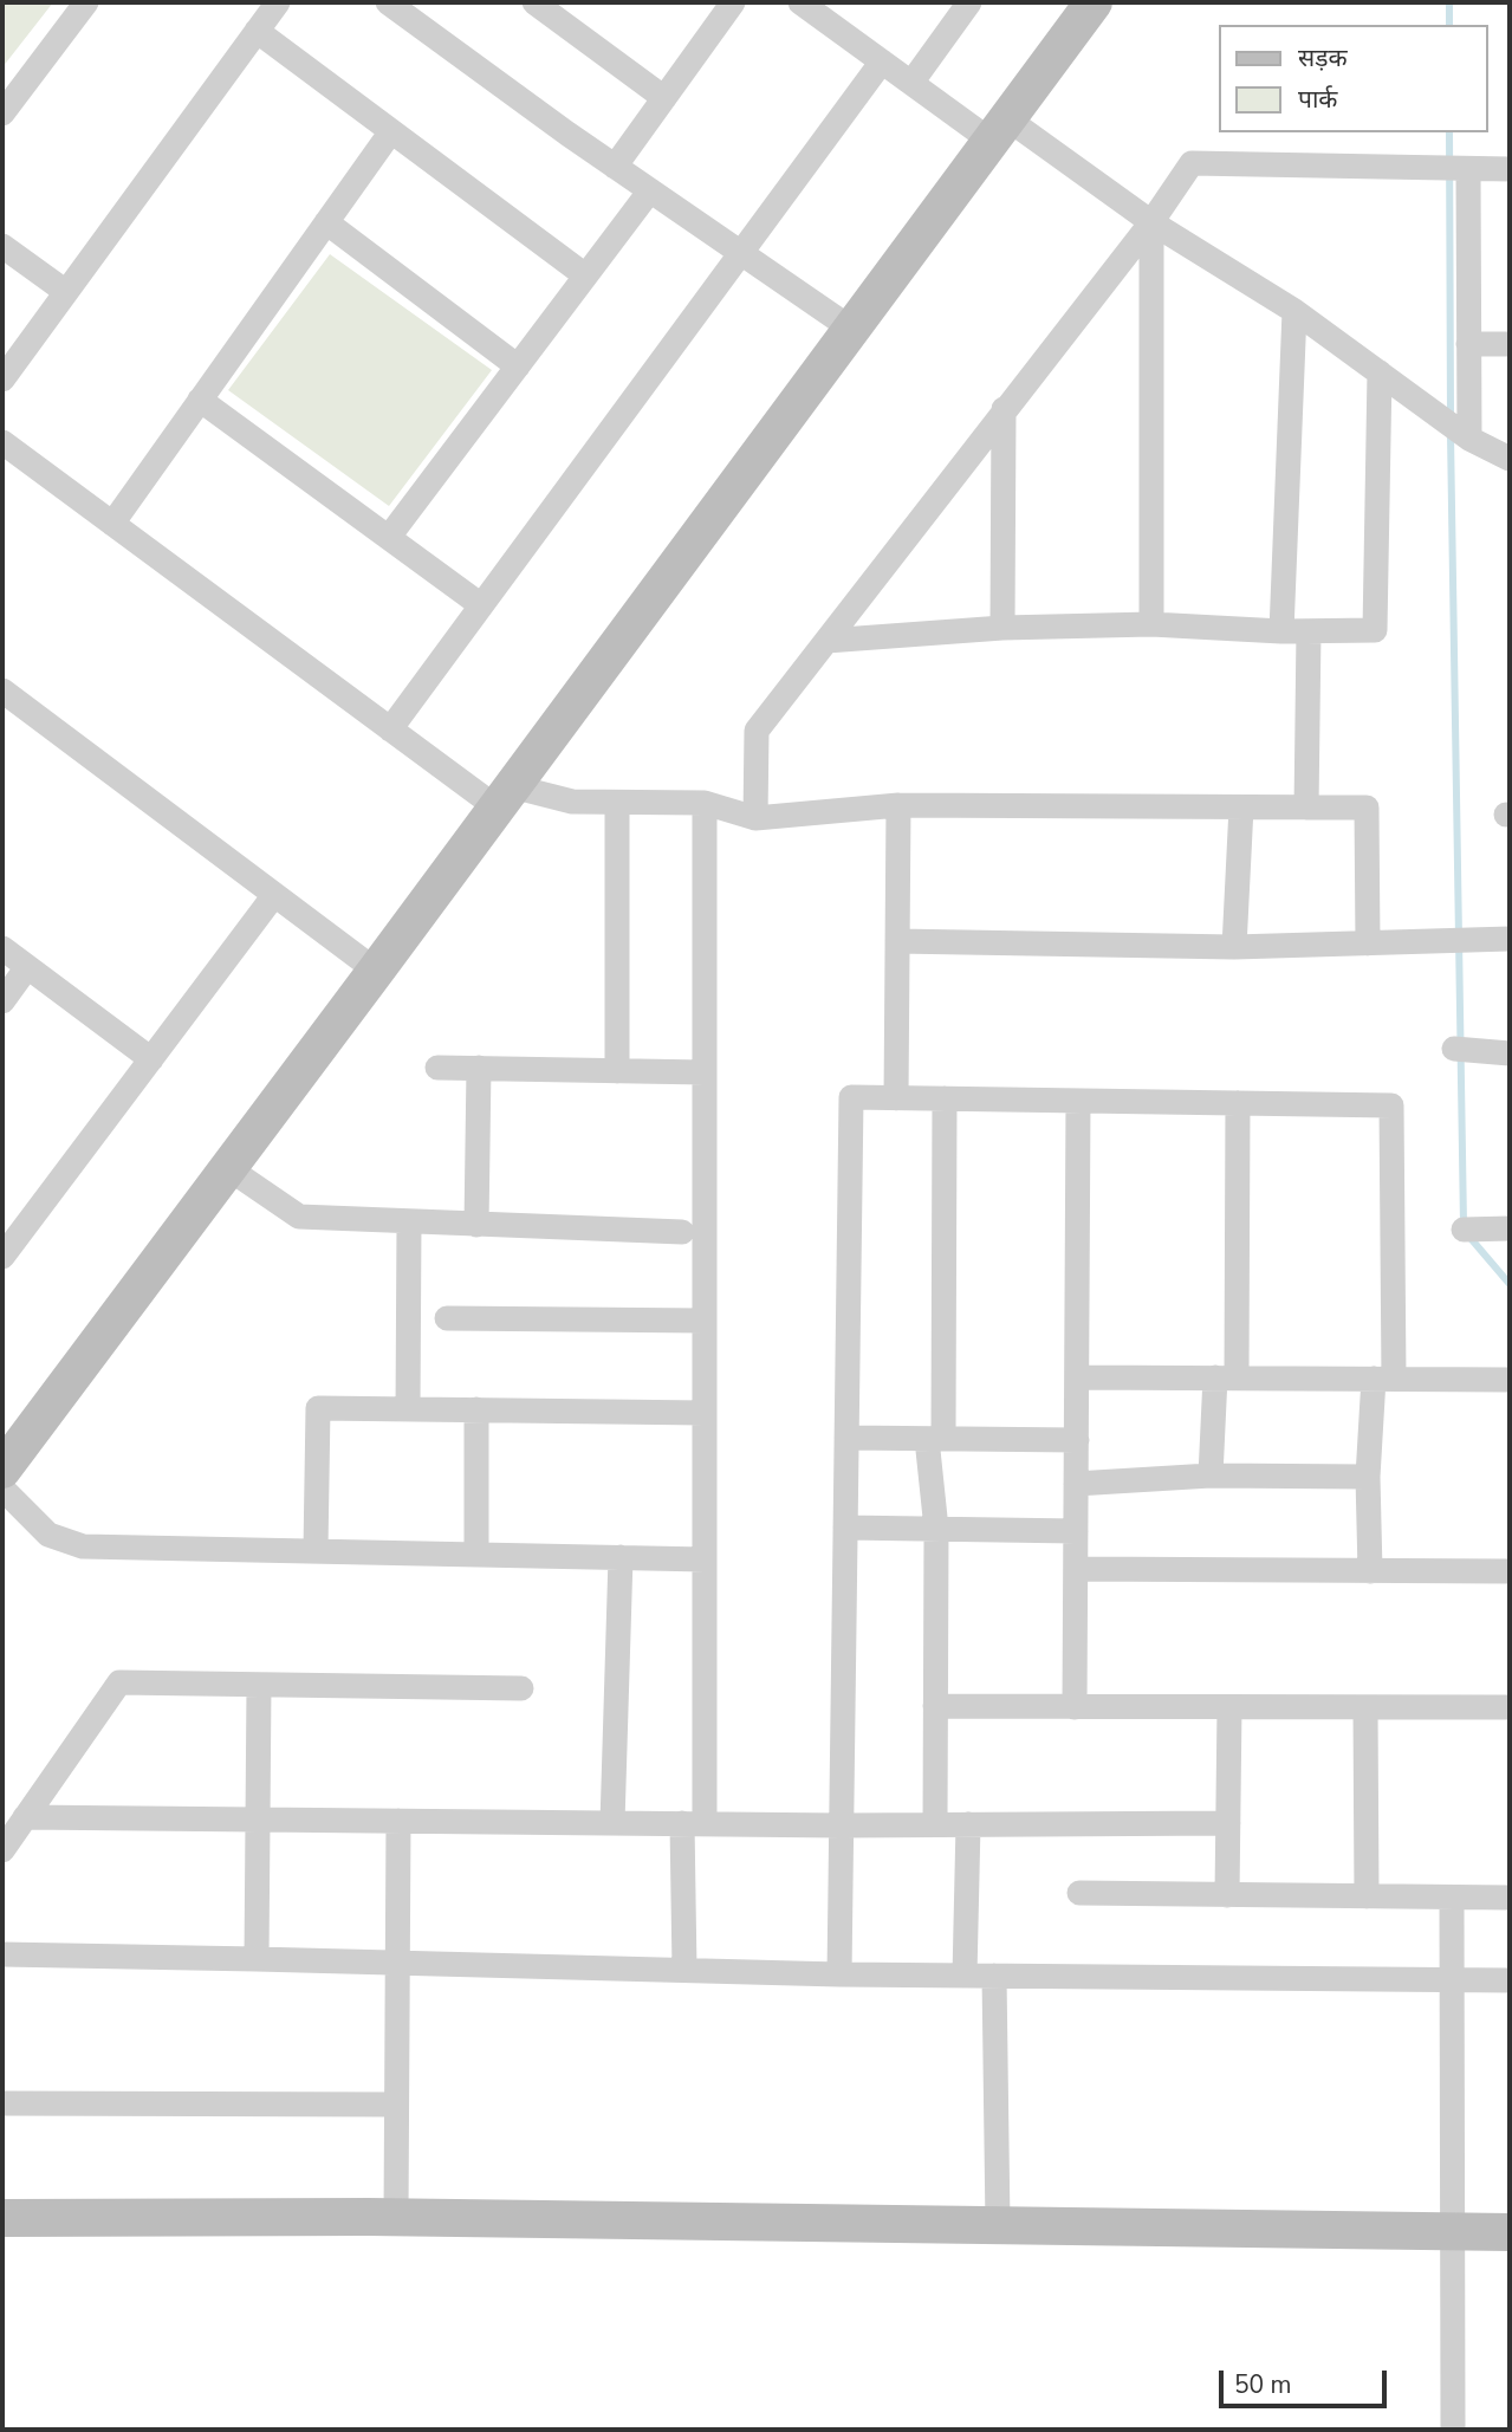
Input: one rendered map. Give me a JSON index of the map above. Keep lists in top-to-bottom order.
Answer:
{
  "legend": ["सड़क", "पार्क"],
  "scale_bar": "50 m"
}
